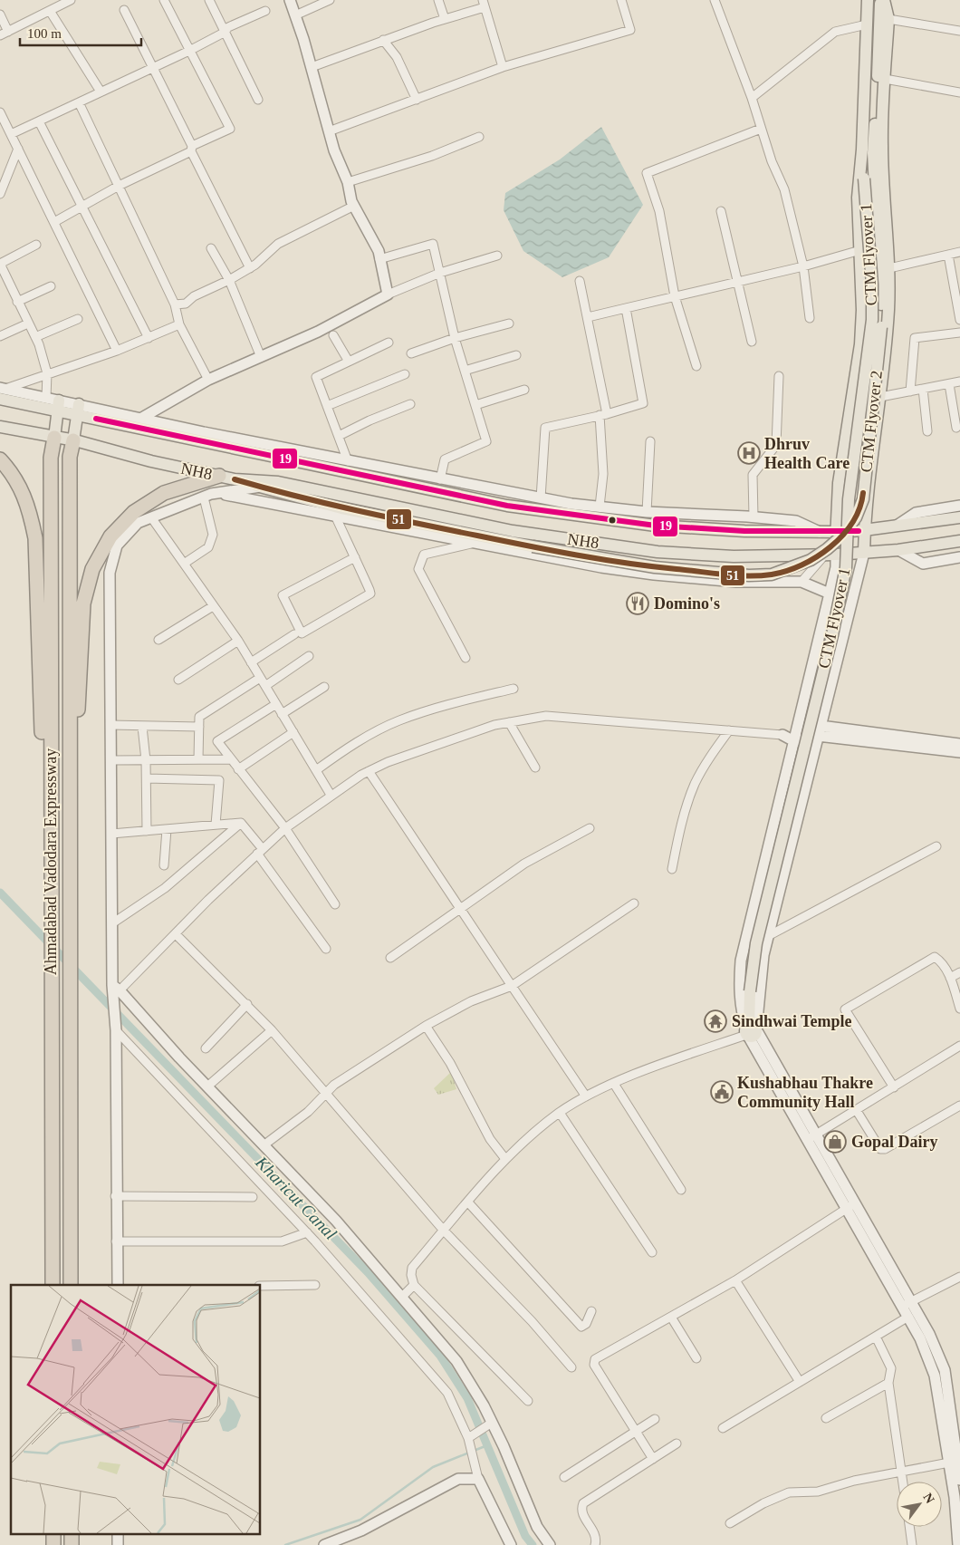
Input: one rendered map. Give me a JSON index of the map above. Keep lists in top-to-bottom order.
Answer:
{
  "streets": {
    "highway": ["Ahmadabad Vadodara Expressway"],
    "main road": ["CTM Flyover 1", "CTM Flyover 2", "NH8"]
  },
  "crossings": [
    ["CTM Flyover 2", "NH8"],
    ["NH8", "Ahmadabad Vadodara Expressway"]
  ],
  "water": ["Kharicut Canal"],
  "places": {
    "hospital": ["Dhruv Health Care"],
    "restaurant": ["Domino's"],
    "temple": ["Sindhwai Temple"],
    "public building": ["Kushabhau Thakre Community Hall"],
    "shop": ["Gopal Dairy"]
  },
  "lines": ["transit line 19", "transit line 51"],
  "scale_bar": "100 m",
  "north": "top right"
}
